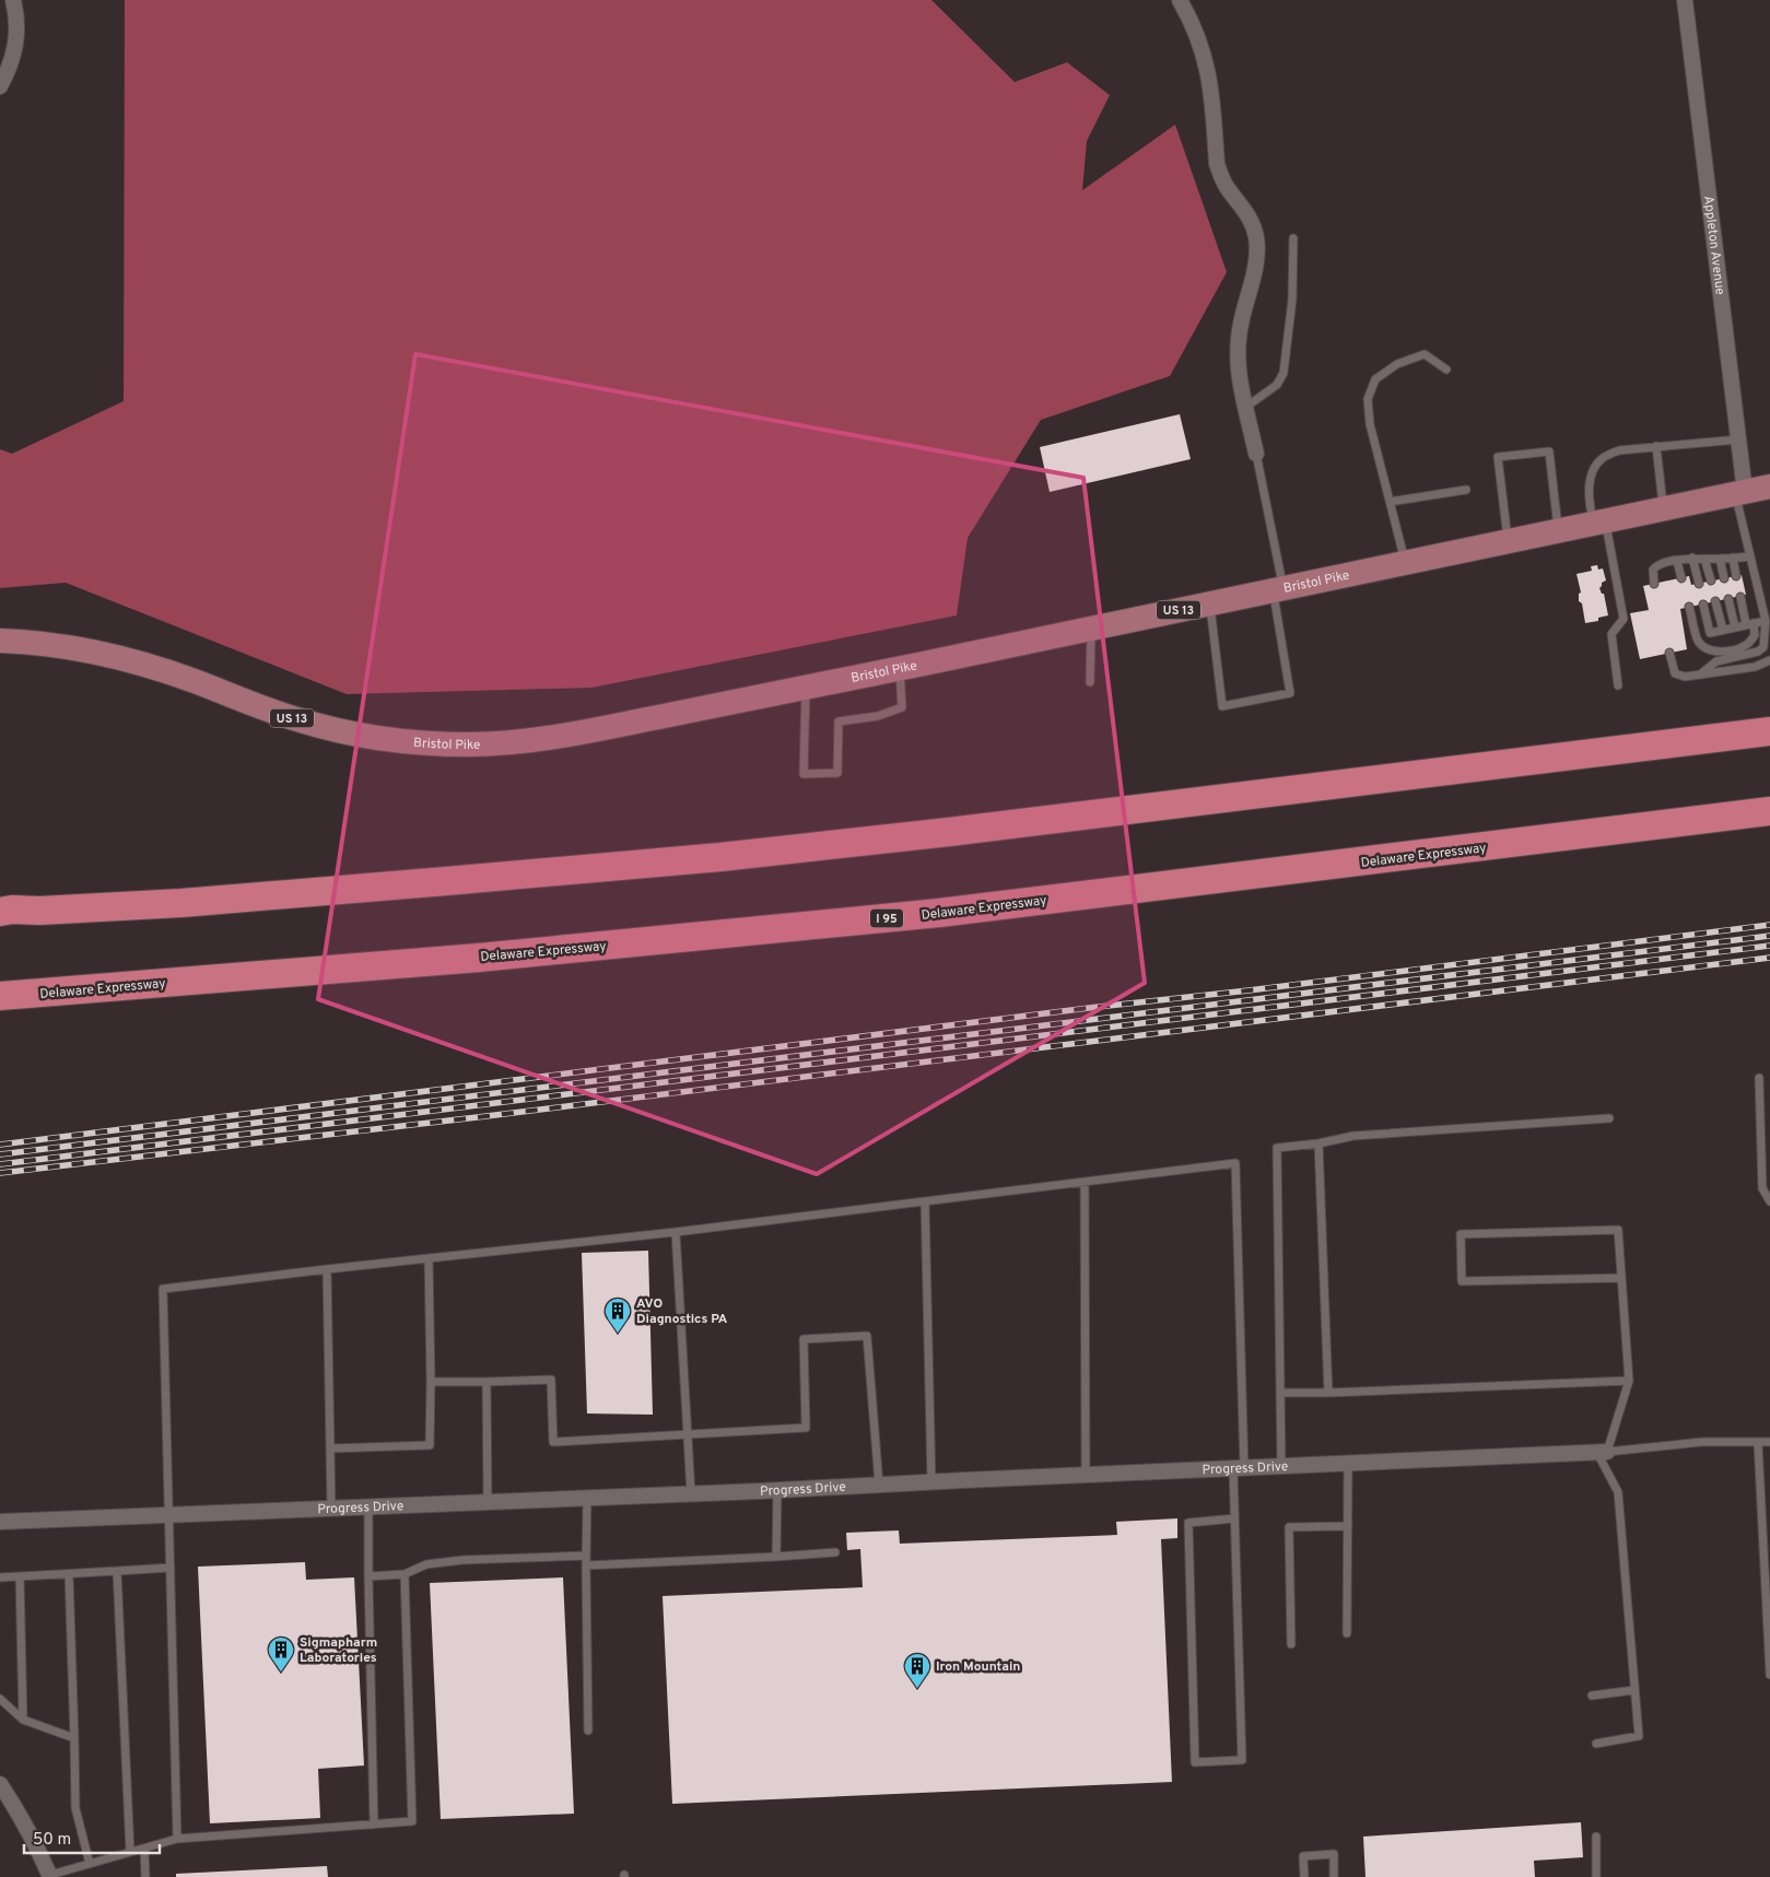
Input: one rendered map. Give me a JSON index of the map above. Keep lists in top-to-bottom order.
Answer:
{
  "streets": {
    "highway": ["Delaware Expressway", "I 95"],
    "main road": ["Bristol Pike", "US 13"],
    "street": ["Appleton Avenue", "Progress Drive"]
  },
  "crossings": [
    ["Appleton Avenue", "Bristol Pike"]
  ],
  "places": {
    "building": ["AVO Diagnostics PA", "Sigmapharm Laboratories", "Iron Mountain"]
  },
  "scale_bar": "50 m"
}
